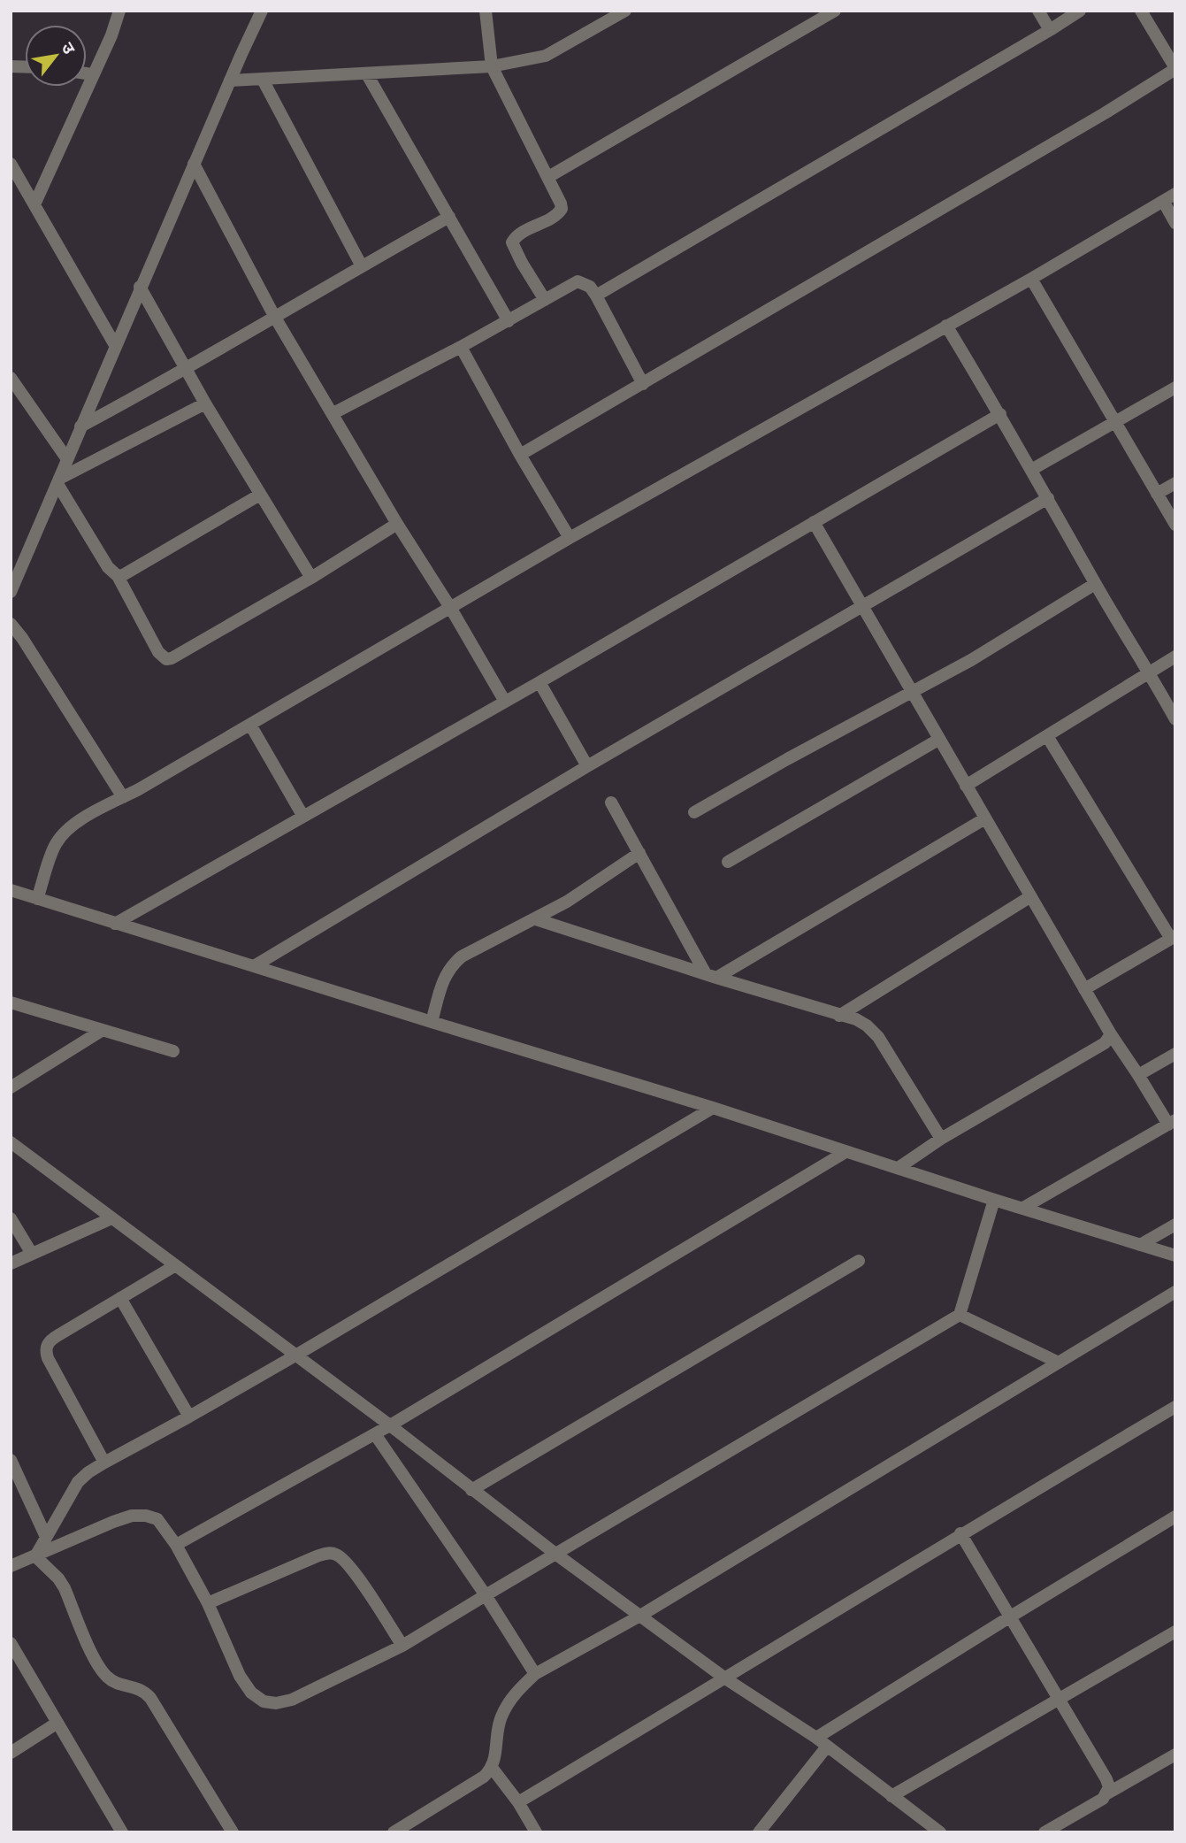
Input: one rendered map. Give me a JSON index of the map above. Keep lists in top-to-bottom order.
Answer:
{
  "north": "top right"
}
